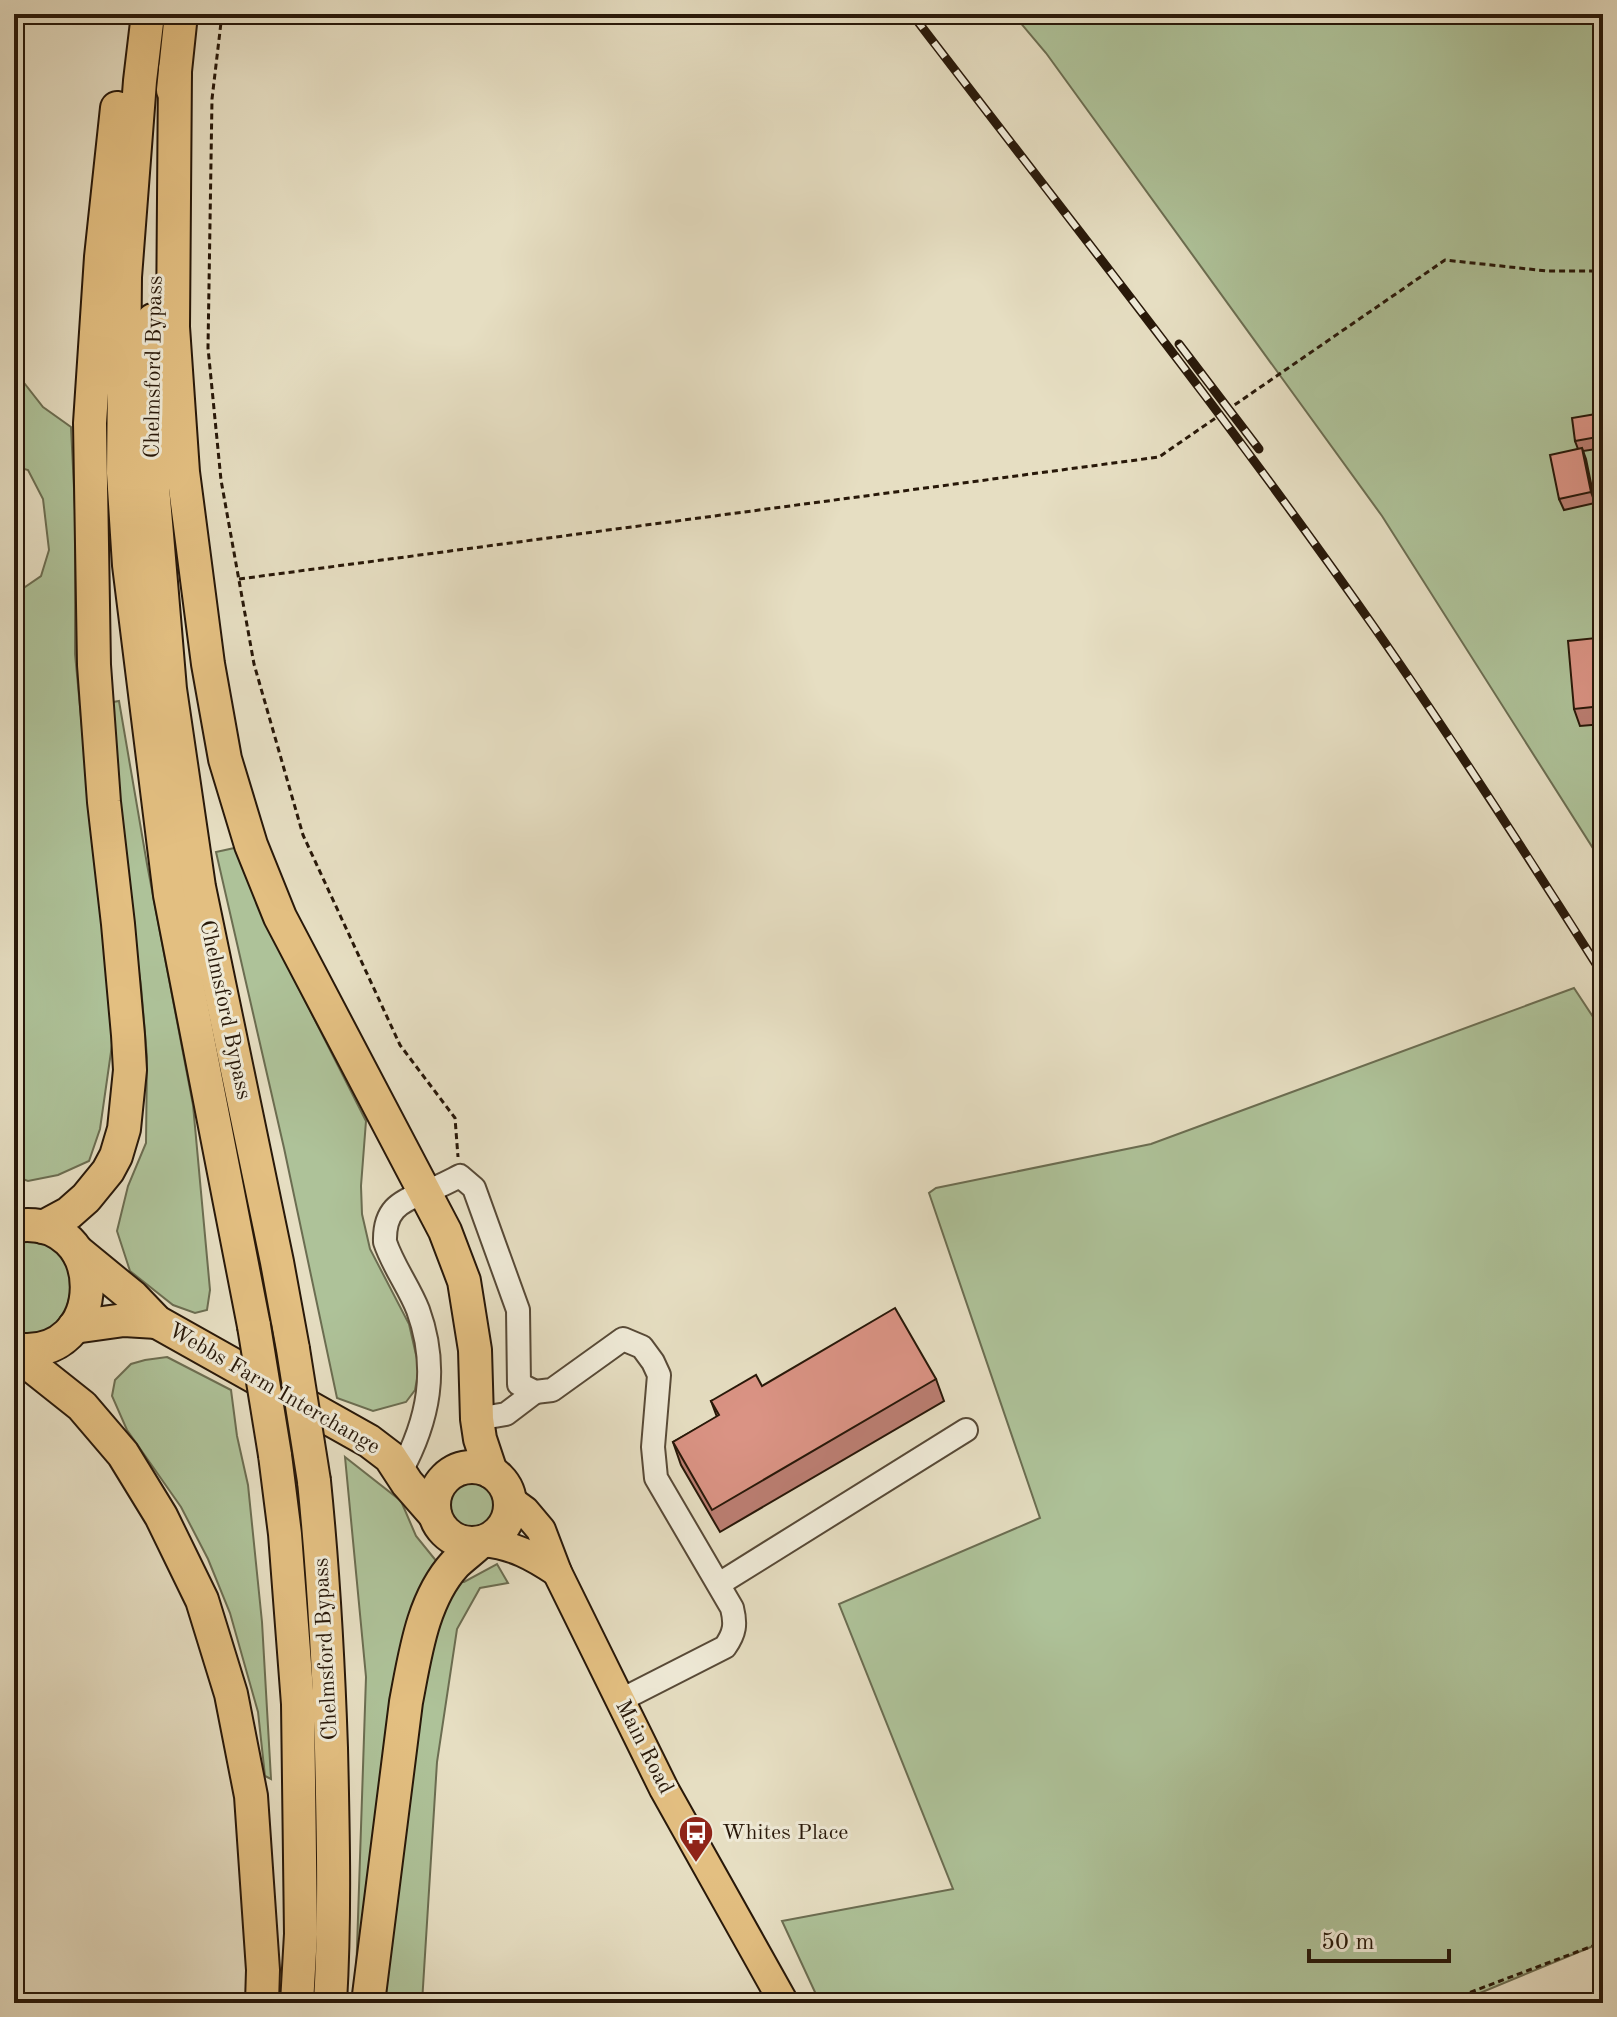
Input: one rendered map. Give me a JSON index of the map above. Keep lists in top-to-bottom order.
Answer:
{
  "streets": {
    "highway": ["Chelmsford Bypass", "Webbs Farm Interchange"],
    "main road": ["Main Road"]
  },
  "crossings": [
    ["Webbs Farm Interchange", "Main Road"]
  ],
  "places": {
    "bus stop": ["Whites Place"]
  },
  "scale_bar": "50 m"
}
